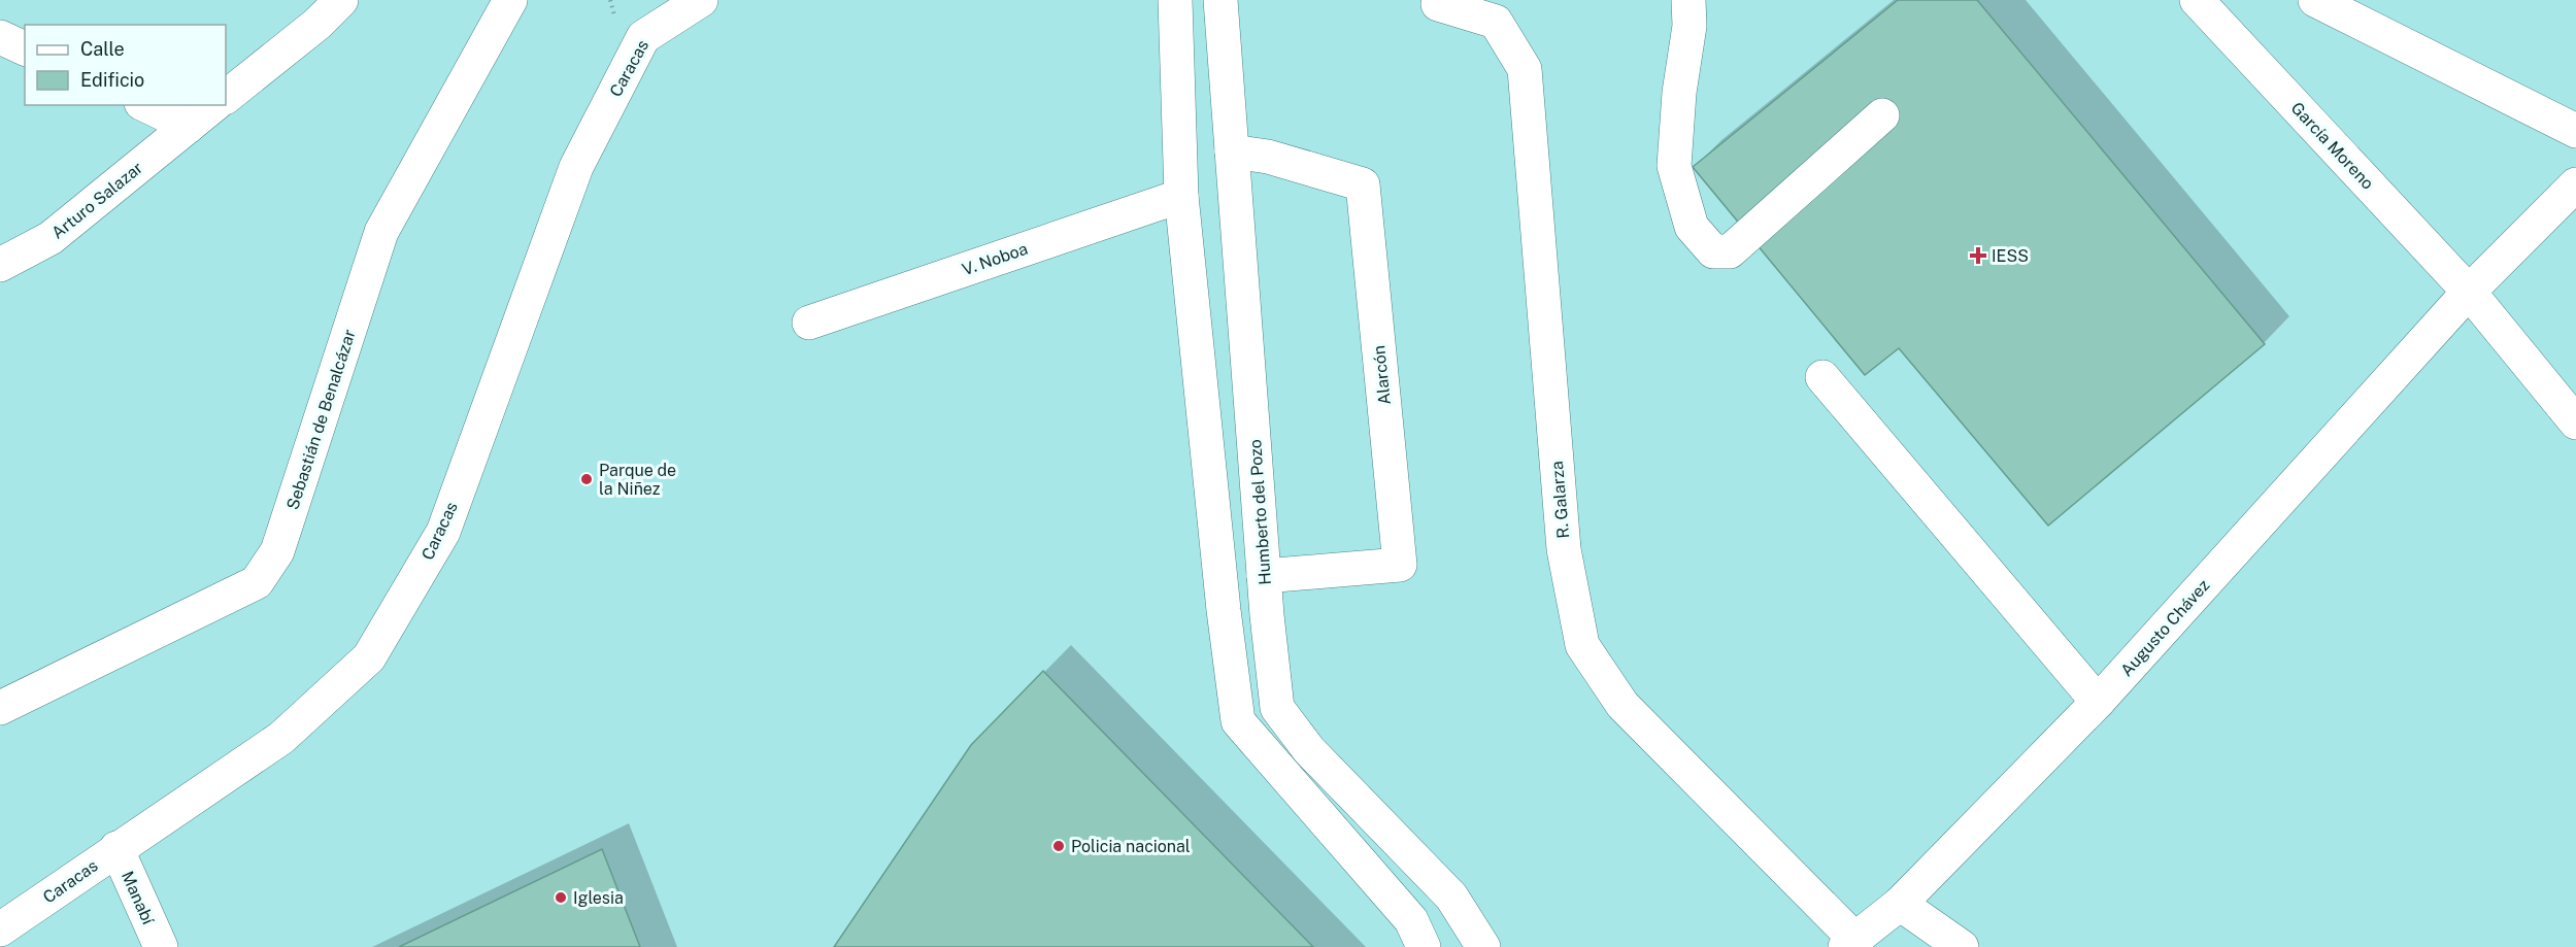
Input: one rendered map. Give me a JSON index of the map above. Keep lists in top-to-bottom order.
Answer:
{
  "streets": {
    "main road": [
      "Caracas",
      "García Moreno",
      "Arturo Salazar",
      "V. Noboa",
      "Alarcón",
      "Sebastián de Benalcázar",
      "R. Galarza",
      "Humberto del Pozo",
      "Augusto Chávez",
      "Manabí"
    ]
  },
  "crossings": [
    ["Caracas", "Manabí"],
    ["García Moreno", "Augusto Chávez"],
    ["Alarcón", "Humberto del Pozo"],
    ["R. Galarza", "Augusto Chávez"]
  ],
  "places": {
    "health": ["IESS"],
    "other": ["Parque de la Niñez", "Policia nacional", "Iglesia"]
  },
  "legend": ["Calle", "Edificio"]
}
